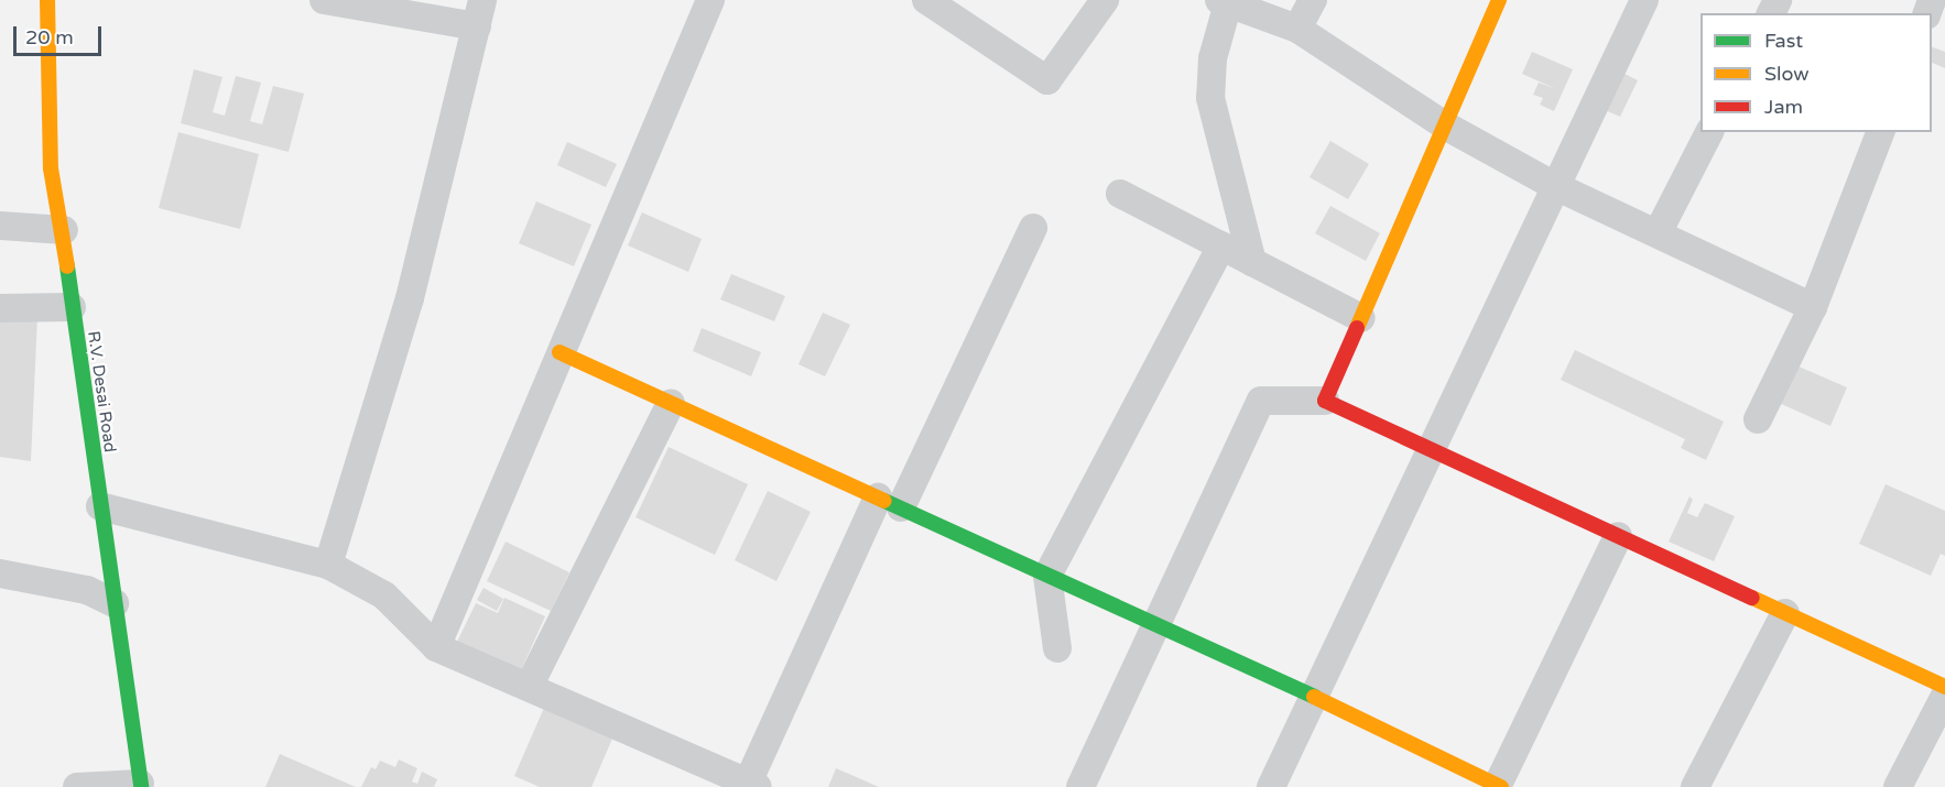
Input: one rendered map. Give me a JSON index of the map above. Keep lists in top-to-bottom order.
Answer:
{
  "streets": {
    "street": ["R.V. Desai Road"]
  },
  "legend": ["Fast", "Slow", "Jam"],
  "scale_bar": "20 m"
}
